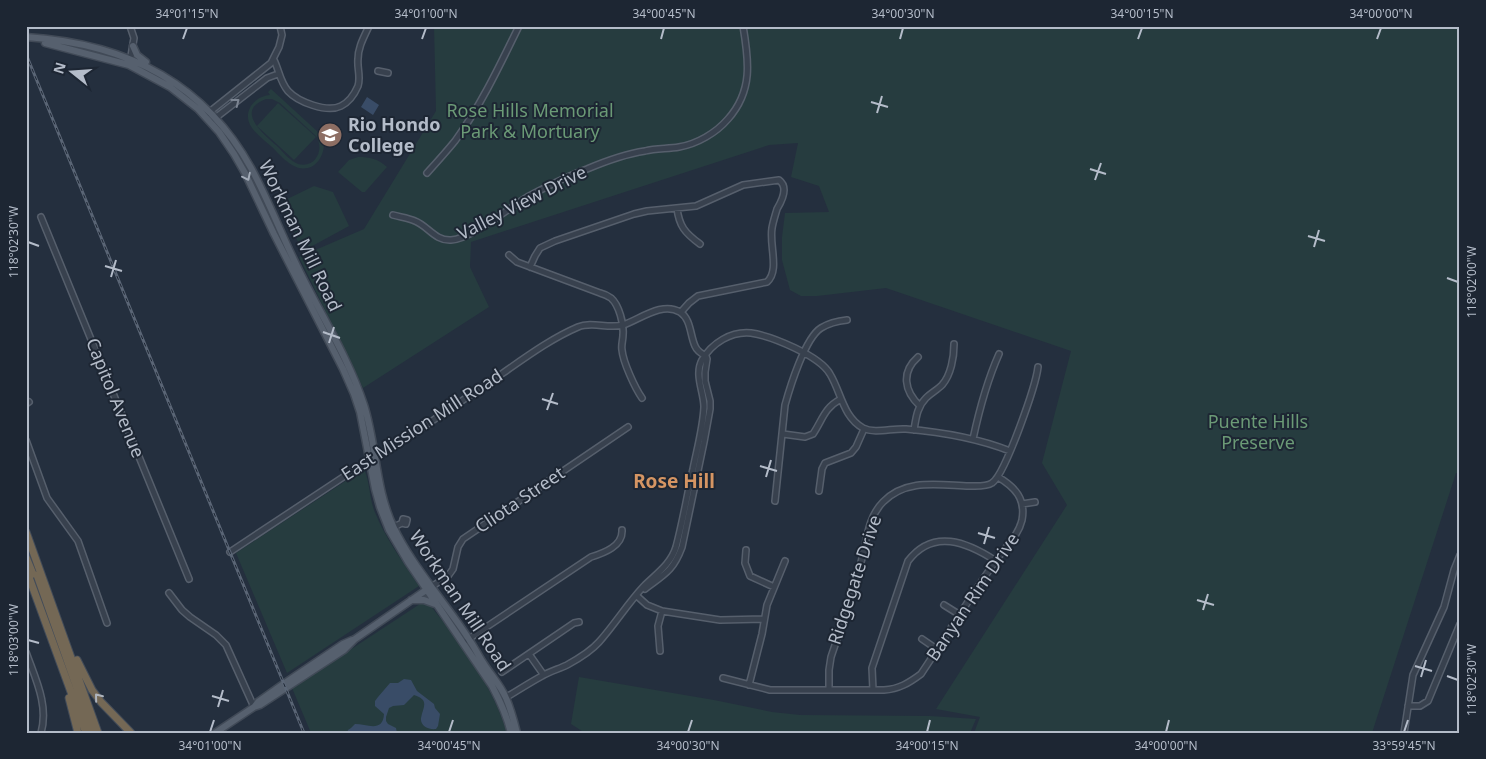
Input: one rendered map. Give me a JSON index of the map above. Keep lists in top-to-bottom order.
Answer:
{
  "streets": {
    "main road": ["Workman Mill Road"],
    "street": [
      "Valley View Drive",
      "Capitol Avenue",
      "East Mission Mill Road",
      "Cliota Street",
      "Ridgegate Drive",
      "Banyan Rim Drive"
    ]
  },
  "crossings": [
    ["Workman Mill Road", "East Mission Mill Road"],
    ["Workman Mill Road", "Cliota Street"],
    ["Ridgegate Drive", "Banyan Rim Drive"]
  ],
  "districts": ["Rose Hill"],
  "parks": ["Rose Hills Memorial Park & Mortuary", "Puente Hills Preserve"],
  "places": {
    "school or university": ["Rio Hondo College"]
  },
  "north": "left",
  "coordinates": [
    "34°01'15\"N",
    "34°01'00\"N",
    "34°00'45\"N",
    "34°00'30\"N",
    "34°00'15\"N",
    "34°00'00\"N",
    "118°02'30\"W",
    "118°02'00\"W",
    "118°03'00\"W",
    "33°59'45\"N"
  ]
}
